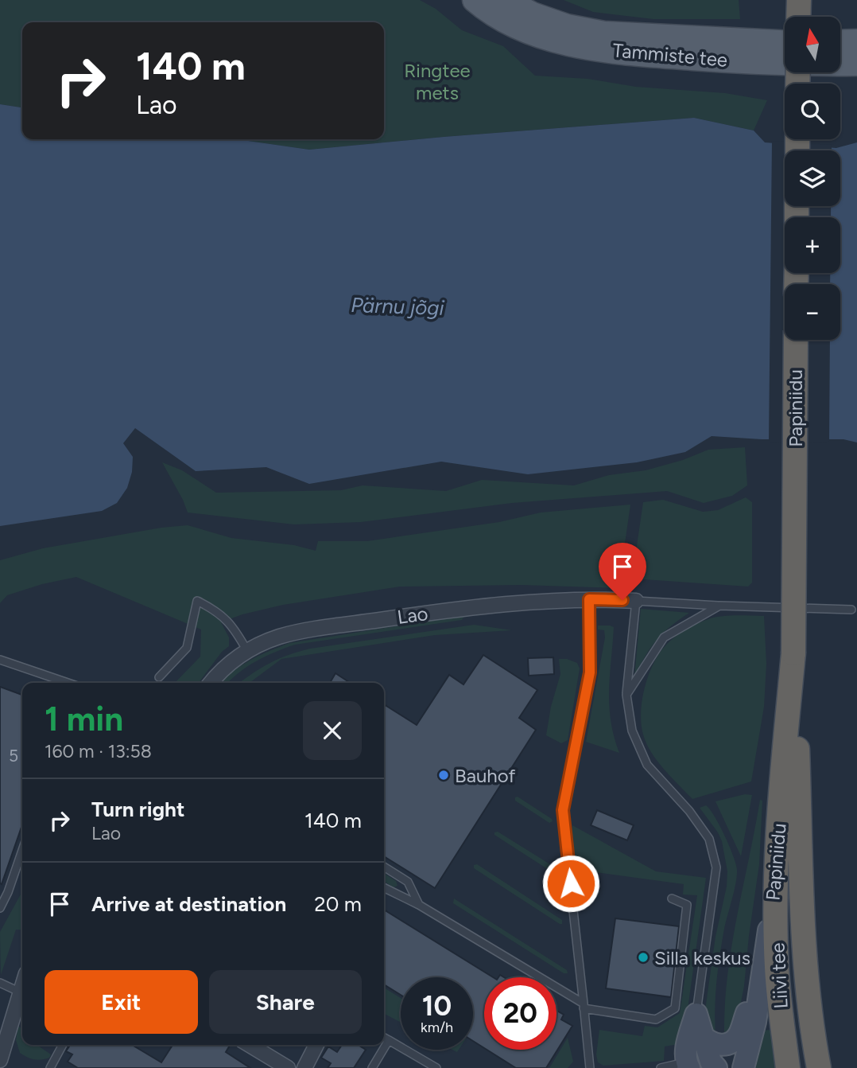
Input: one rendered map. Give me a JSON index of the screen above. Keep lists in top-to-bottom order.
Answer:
{
  "streets": {
    "highway": ["Papiniidu", "Liivi tee"],
    "main road": ["Tammiste tee"],
    "street": ["Lao"]
  },
  "crossings": [
    ["Papiniidu", "Liivi tee"]
  ],
  "water": ["Pärnu jõgi"],
  "parks": ["Ringtee mets"],
  "places": ["Bauhof", "Silla keskus"],
  "house_numbers": ["5"],
  "north": "top",
  "page": {
    "map_buttons": ["+", "−"],
    "turn": ["140 m", "Lao"],
    "heading": ["1 min", "160 m · 13:58"],
    "list": [
      {
        "name": "Turn right",
        "note": "Lao",
        "value": "140 m"
      },
      {
        "name": "Arrive at destination",
        "value": "20 m"
      }
    ],
    "buttons": ["Exit", "Share"],
    "speed": "10 km/h",
    "limit": "20"
  }
}
